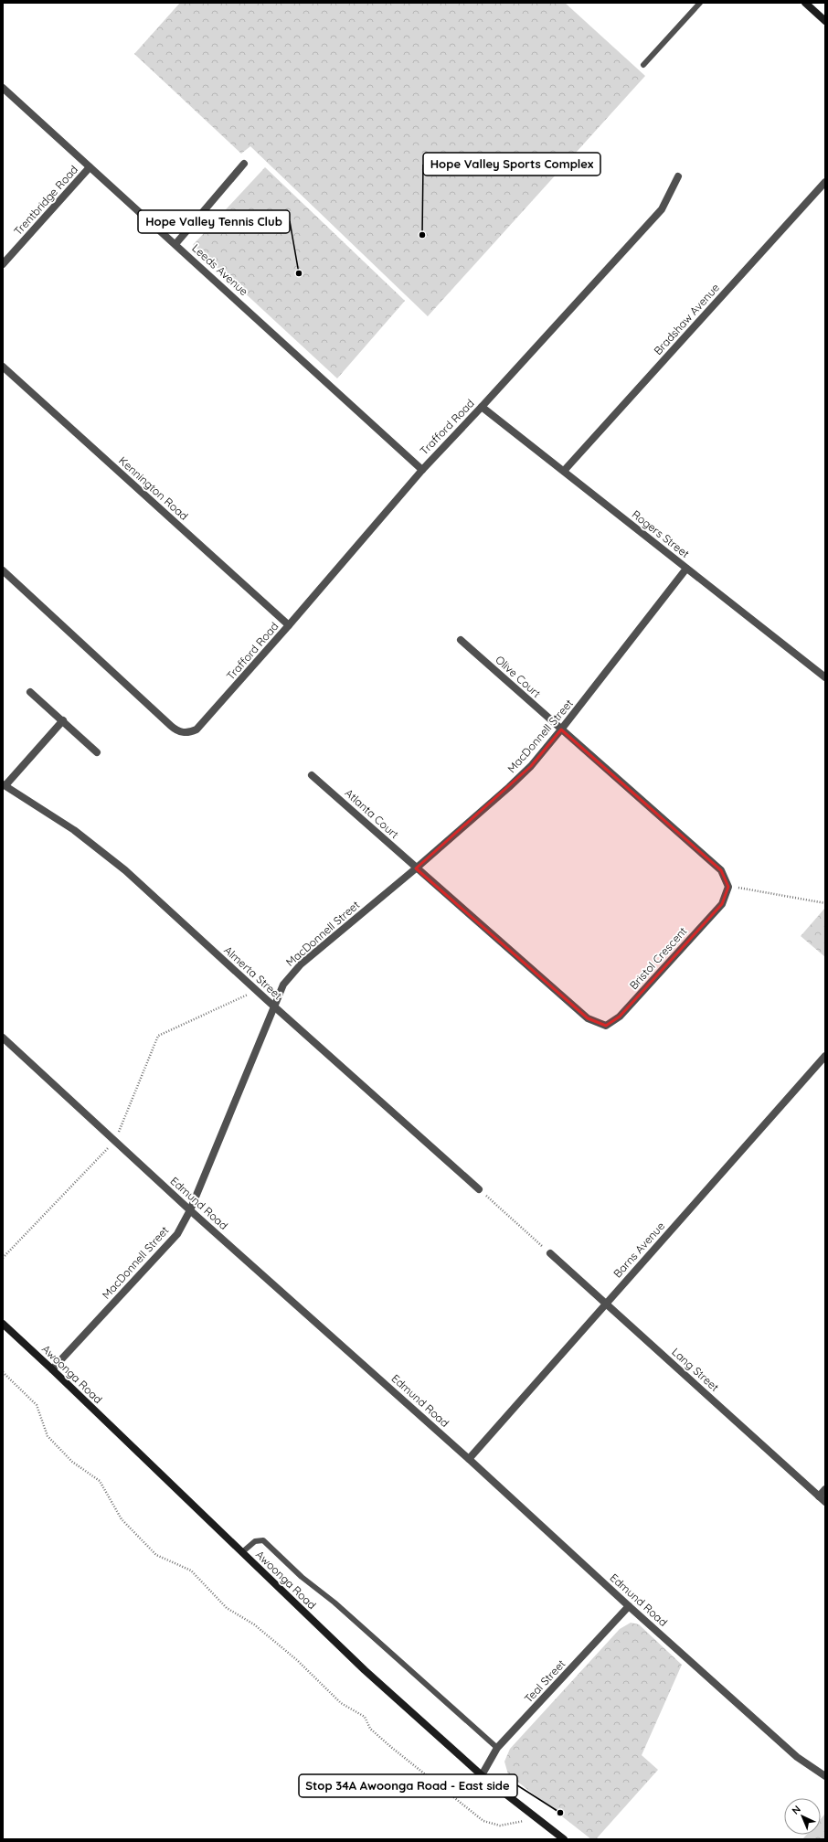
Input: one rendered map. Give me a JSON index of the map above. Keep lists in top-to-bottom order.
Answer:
{
  "streets": {
    "main road": ["Awoonga Road"],
    "street": [
      "Trentbridge Road",
      "Leeds Avenue",
      "Bradshaw Avenue",
      "Trafford Road",
      "Kennington Road",
      "Rogers Street",
      "Olive Court",
      "MacDonnell Street",
      "Atlanta Court",
      "Bristol Crescent",
      "Almerta Street",
      "Edmund Road",
      "Barns Avenue",
      "Lang Street",
      "Teal Street"
    ]
  },
  "crossings": [
    ["Trentbridge Road", "Leeds Avenue"],
    ["Leeds Avenue", "Trafford Road"],
    ["Bradshaw Avenue", "Rogers Street"],
    ["Trafford Road", "Kennington Road"],
    ["Trafford Road", "Rogers Street"],
    ["Rogers Street", "MacDonnell Street"],
    ["Olive Court", "MacDonnell Street"],
    ["MacDonnell Street", "Atlanta Court"],
    ["MacDonnell Street", "Bristol Crescent"],
    ["MacDonnell Street", "Almerta Street"],
    ["MacDonnell Street", "Edmund Road"],
    ["MacDonnell Street", "Awoonga Road"],
    ["Atlanta Court", "Bristol Crescent"],
    ["Edmund Road", "Barns Avenue"],
    ["Edmund Road", "Teal Street"],
    ["Barns Avenue", "Lang Street"],
    ["Awoonga Road", "Teal Street"]
  ],
  "places": ["Hope Valley Sports Complex", "Hope Valley Tennis Club", "Stop 34A Awoonga Road - East side"],
  "north": "top left"
}
